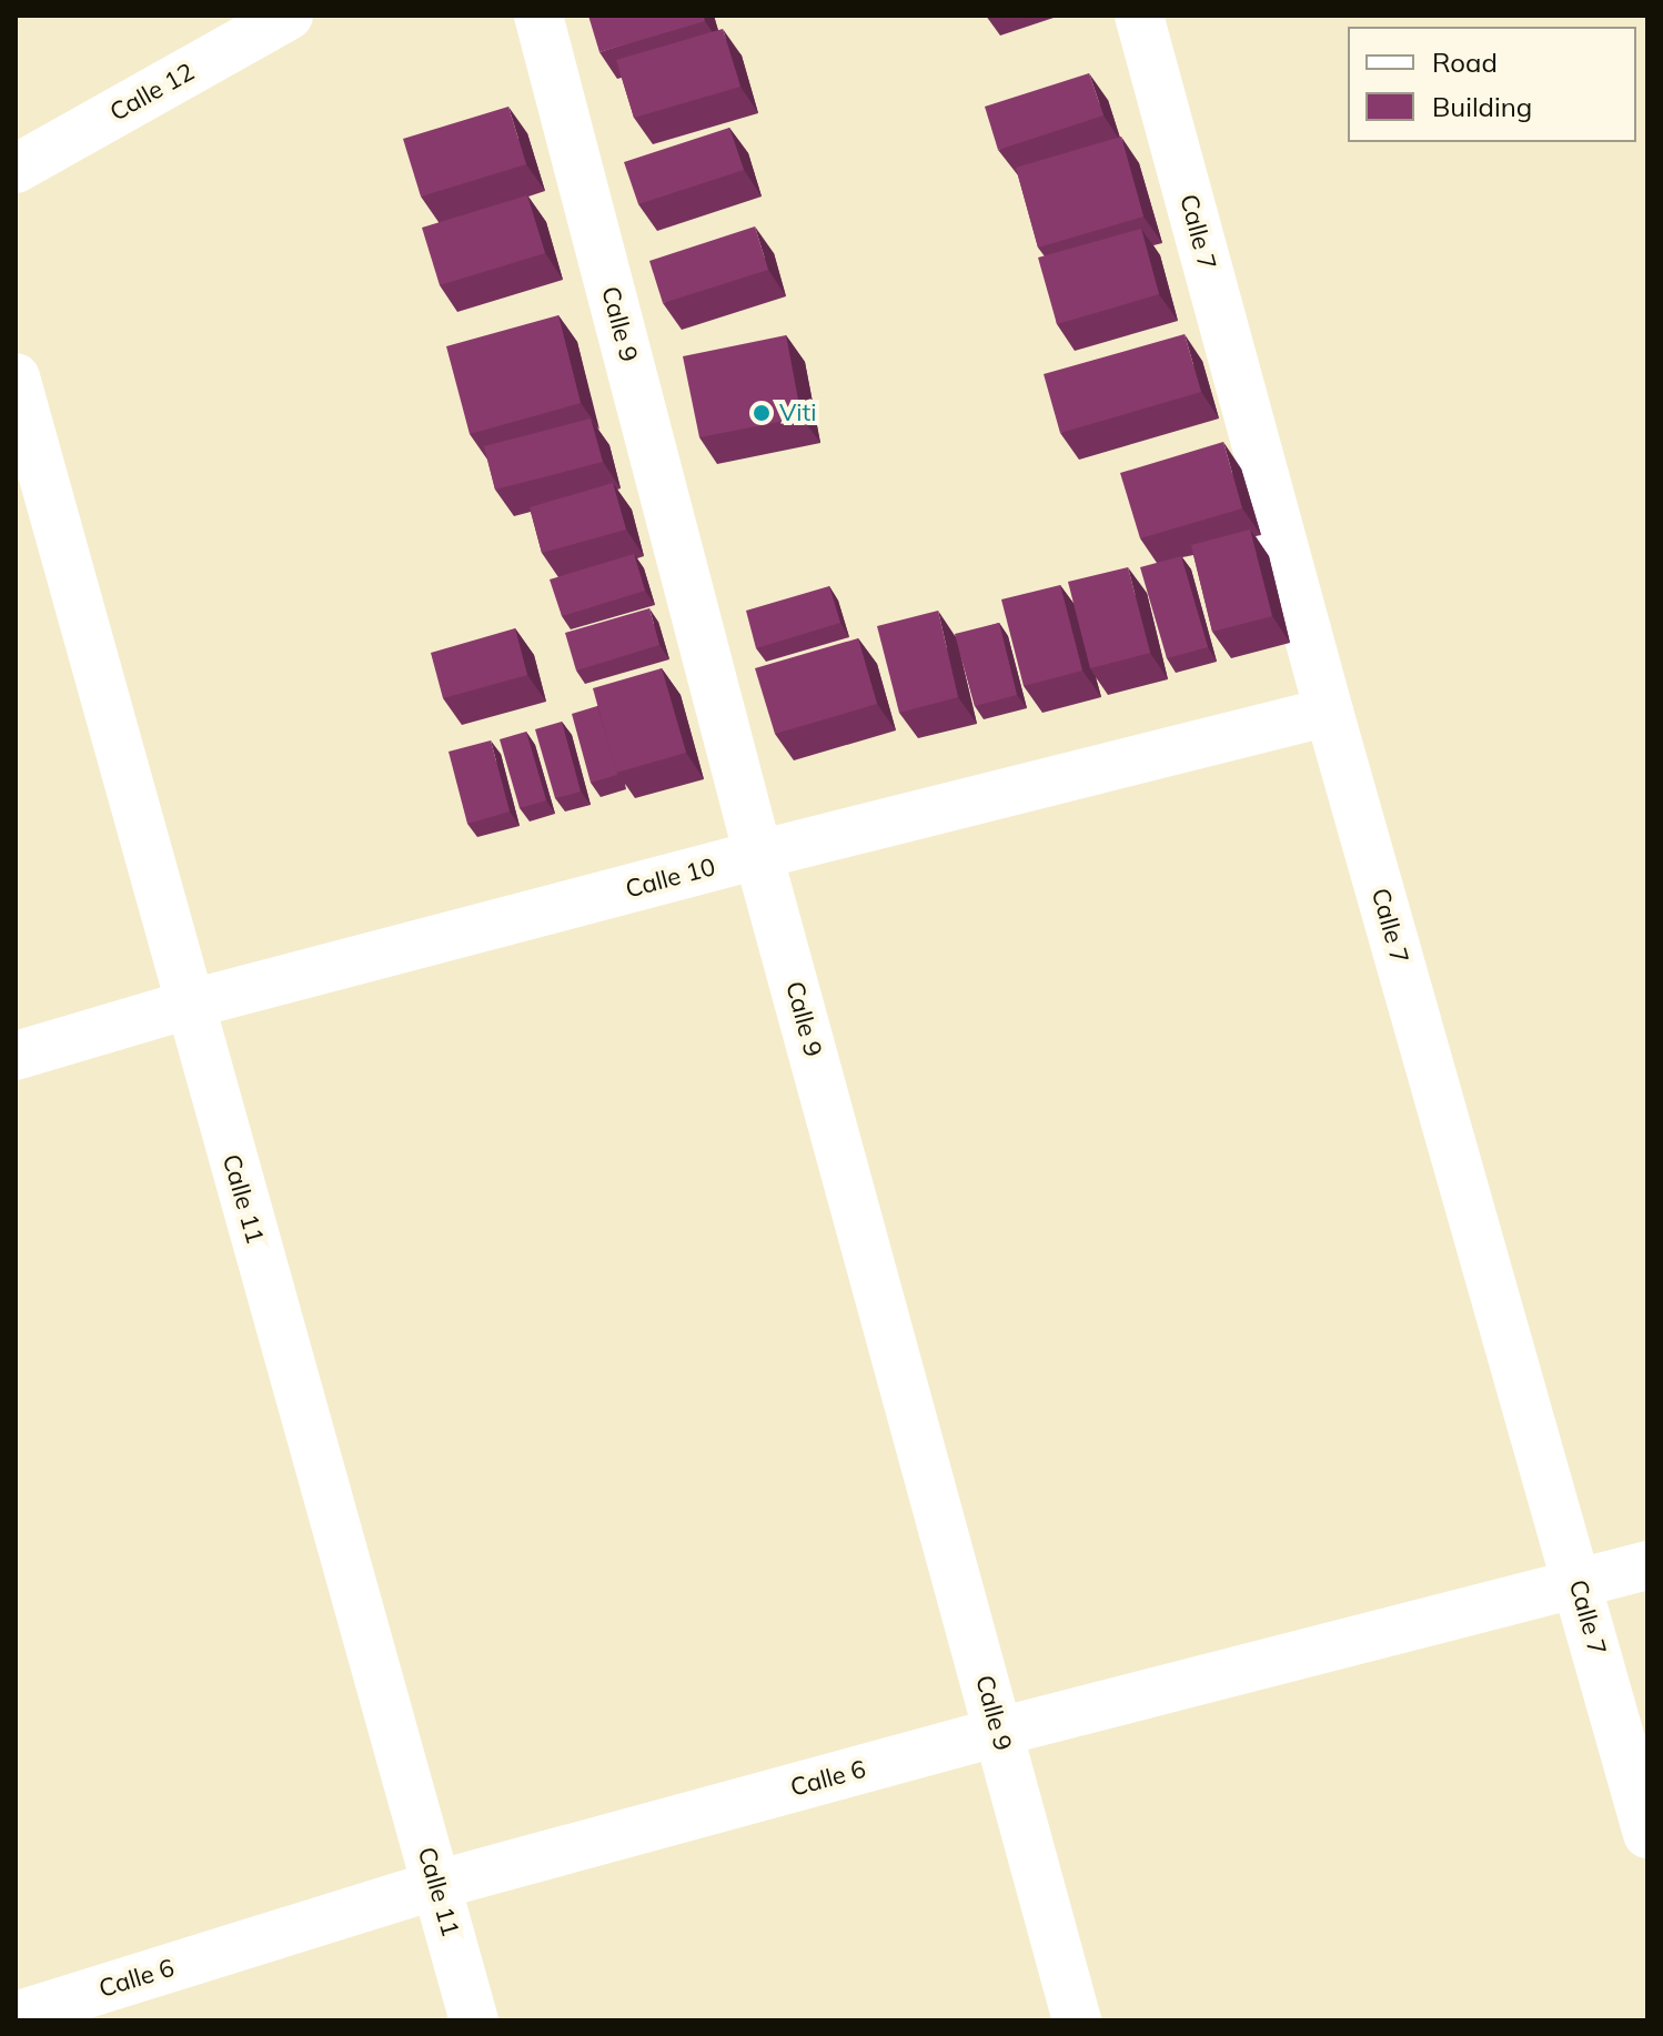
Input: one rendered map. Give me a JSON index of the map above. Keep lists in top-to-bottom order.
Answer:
{
  "streets": {
    "street": [
      "Calle 12",
      "Calle 7",
      "Calle 9",
      "Calle 10",
      "Calle 11",
      "Calle 6"
    ]
  },
  "crossings": [
    ["Calle 7", "Calle 10"],
    ["Calle 7", "Calle 6"],
    ["Calle 9", "Calle 10"],
    ["Calle 9", "Calle 6"],
    ["Calle 10", "Calle 11"],
    ["Calle 11", "Calle 6"]
  ],
  "places": ["Viti"],
  "legend": ["Road", "Building"]
}
